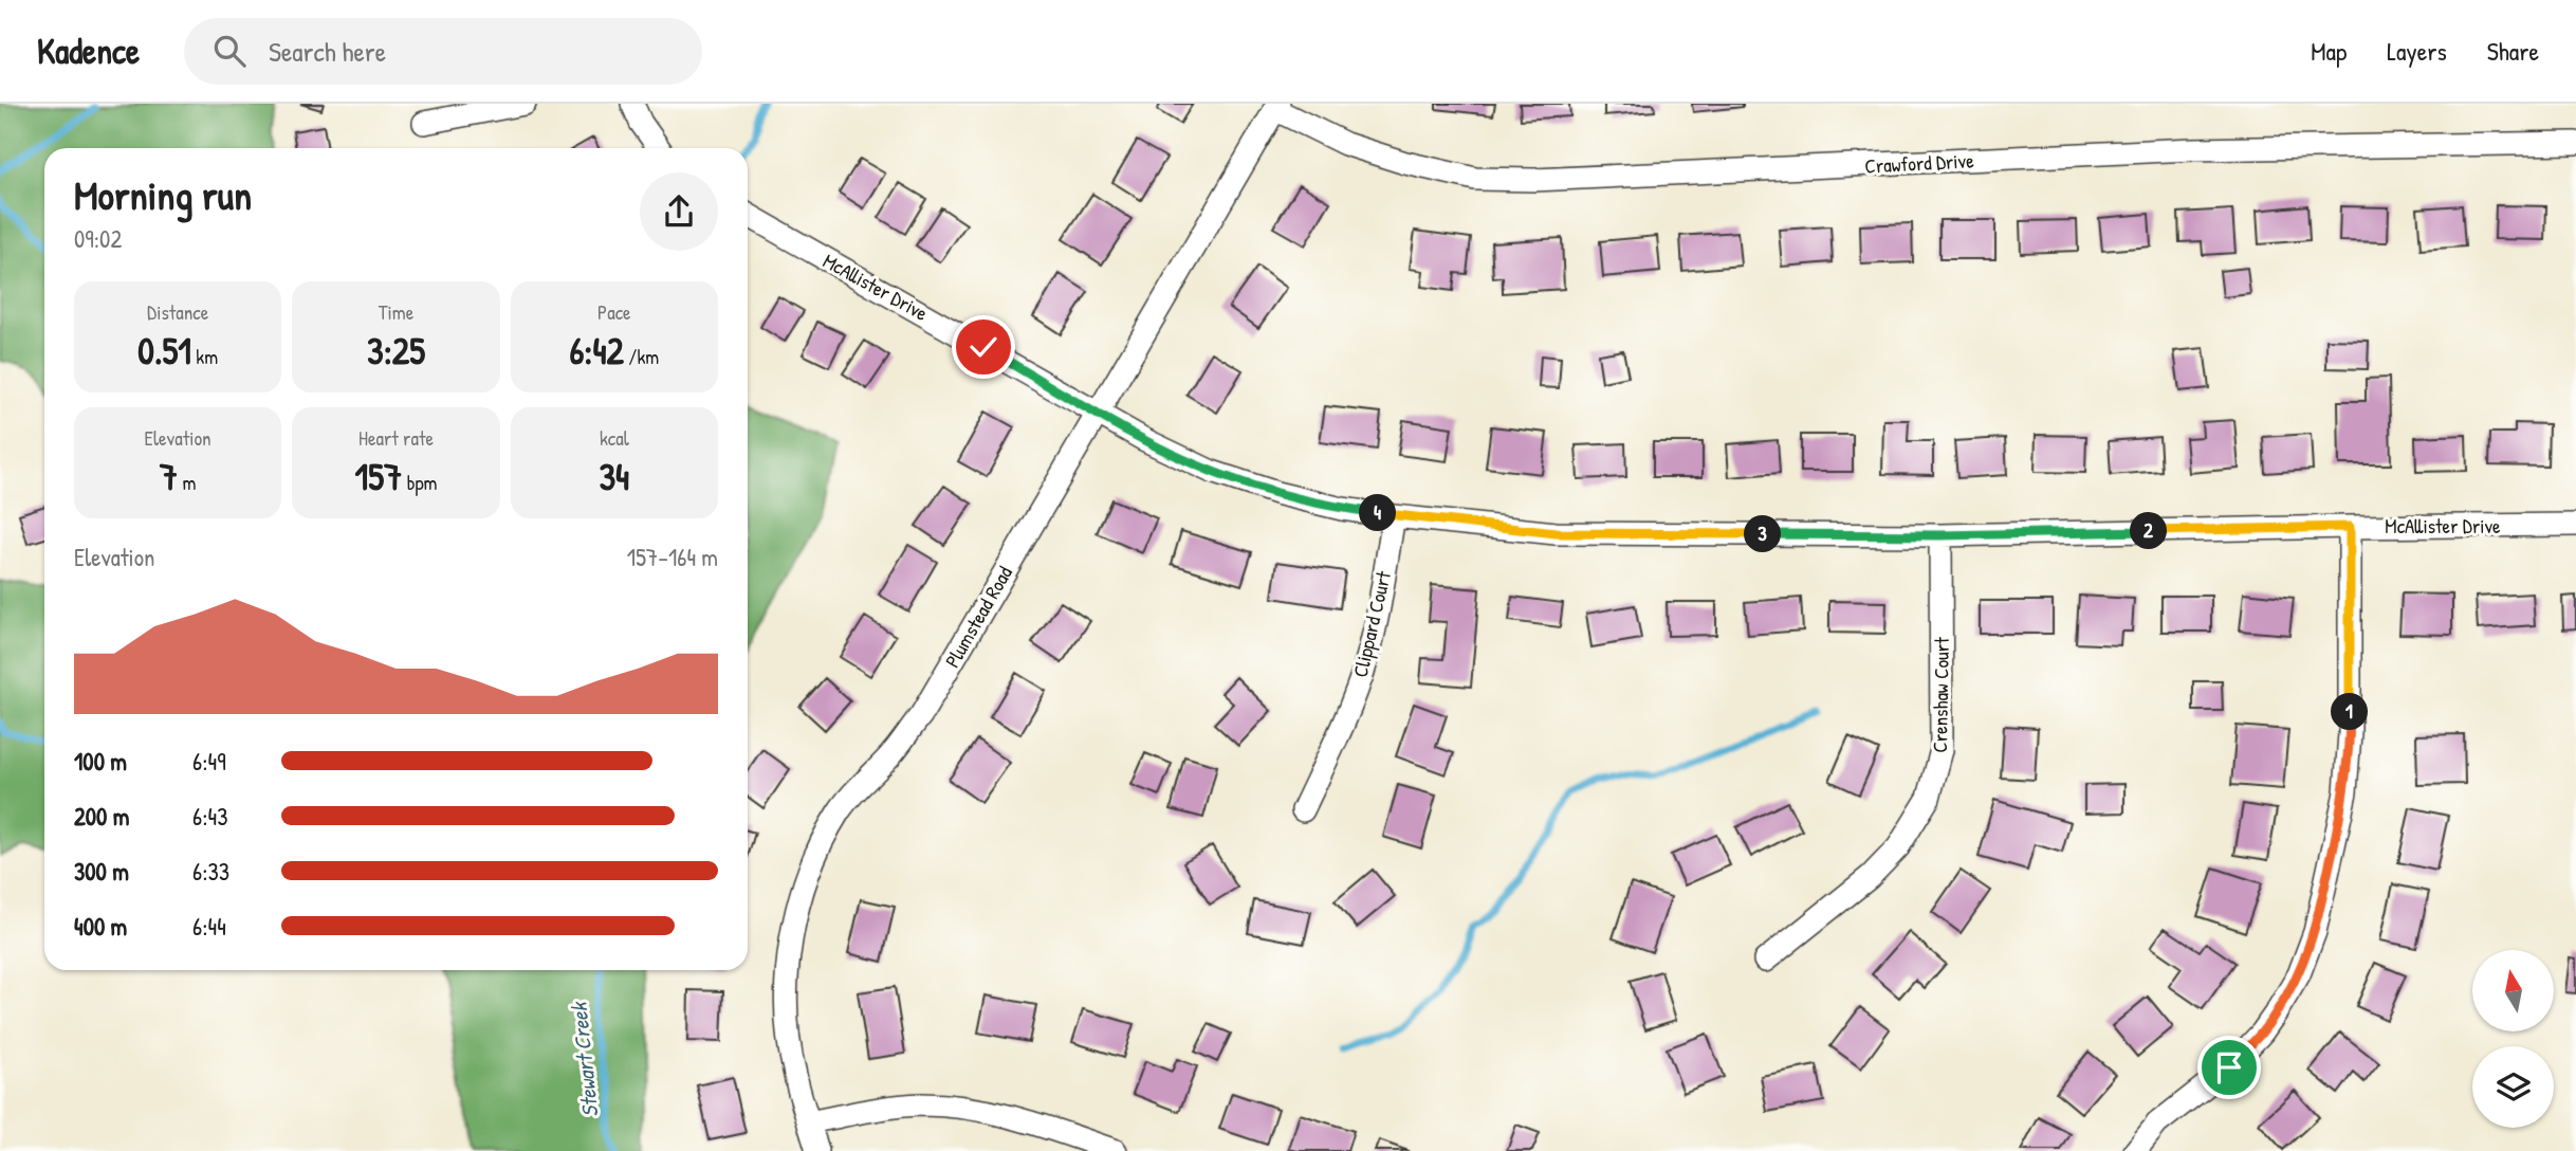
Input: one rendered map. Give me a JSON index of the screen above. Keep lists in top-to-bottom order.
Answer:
{
  "streets": {
    "street": [
      "Crawford Drive",
      "McAllister Drive",
      "Plumstead Road",
      "Clippard Court",
      "Crenshaw Court"
    ]
  },
  "crossings": [
    ["Crawford Drive", "Plumstead Road"],
    ["McAllister Drive", "Plumstead Road"],
    ["McAllister Drive", "Clippard Court"],
    ["McAllister Drive", "Crenshaw Court"]
  ],
  "water": ["Stewart Creek"],
  "north": "top",
  "page": {
    "header": "Kadence",
    "search": "Search here",
    "nav": ["Map", "Layers", "Share"],
    "heading": ["Morning run", "09:02"],
    "stats": [
      ["Distance", "0.51 km"],
      ["Time", "3:25"],
      ["Pace", "6:42 /km"],
      ["Elevation", "7 m"],
      ["Heart rate", "157 bpm"],
      ["kcal", "34"]
    ],
    "pins": [
      "4",
      "2",
      "3",
      "1"
    ],
    "chart": ["Elevation", "157–164 m"],
    "list": [
      {
        "name": "100 m",
        "note": "6:49"
      },
      {
        "name": "200 m",
        "note": "6:43"
      },
      {
        "name": "300 m",
        "note": "6:33"
      },
      {
        "name": "400 m",
        "note": "6:44"
      }
    ]
  }
}
